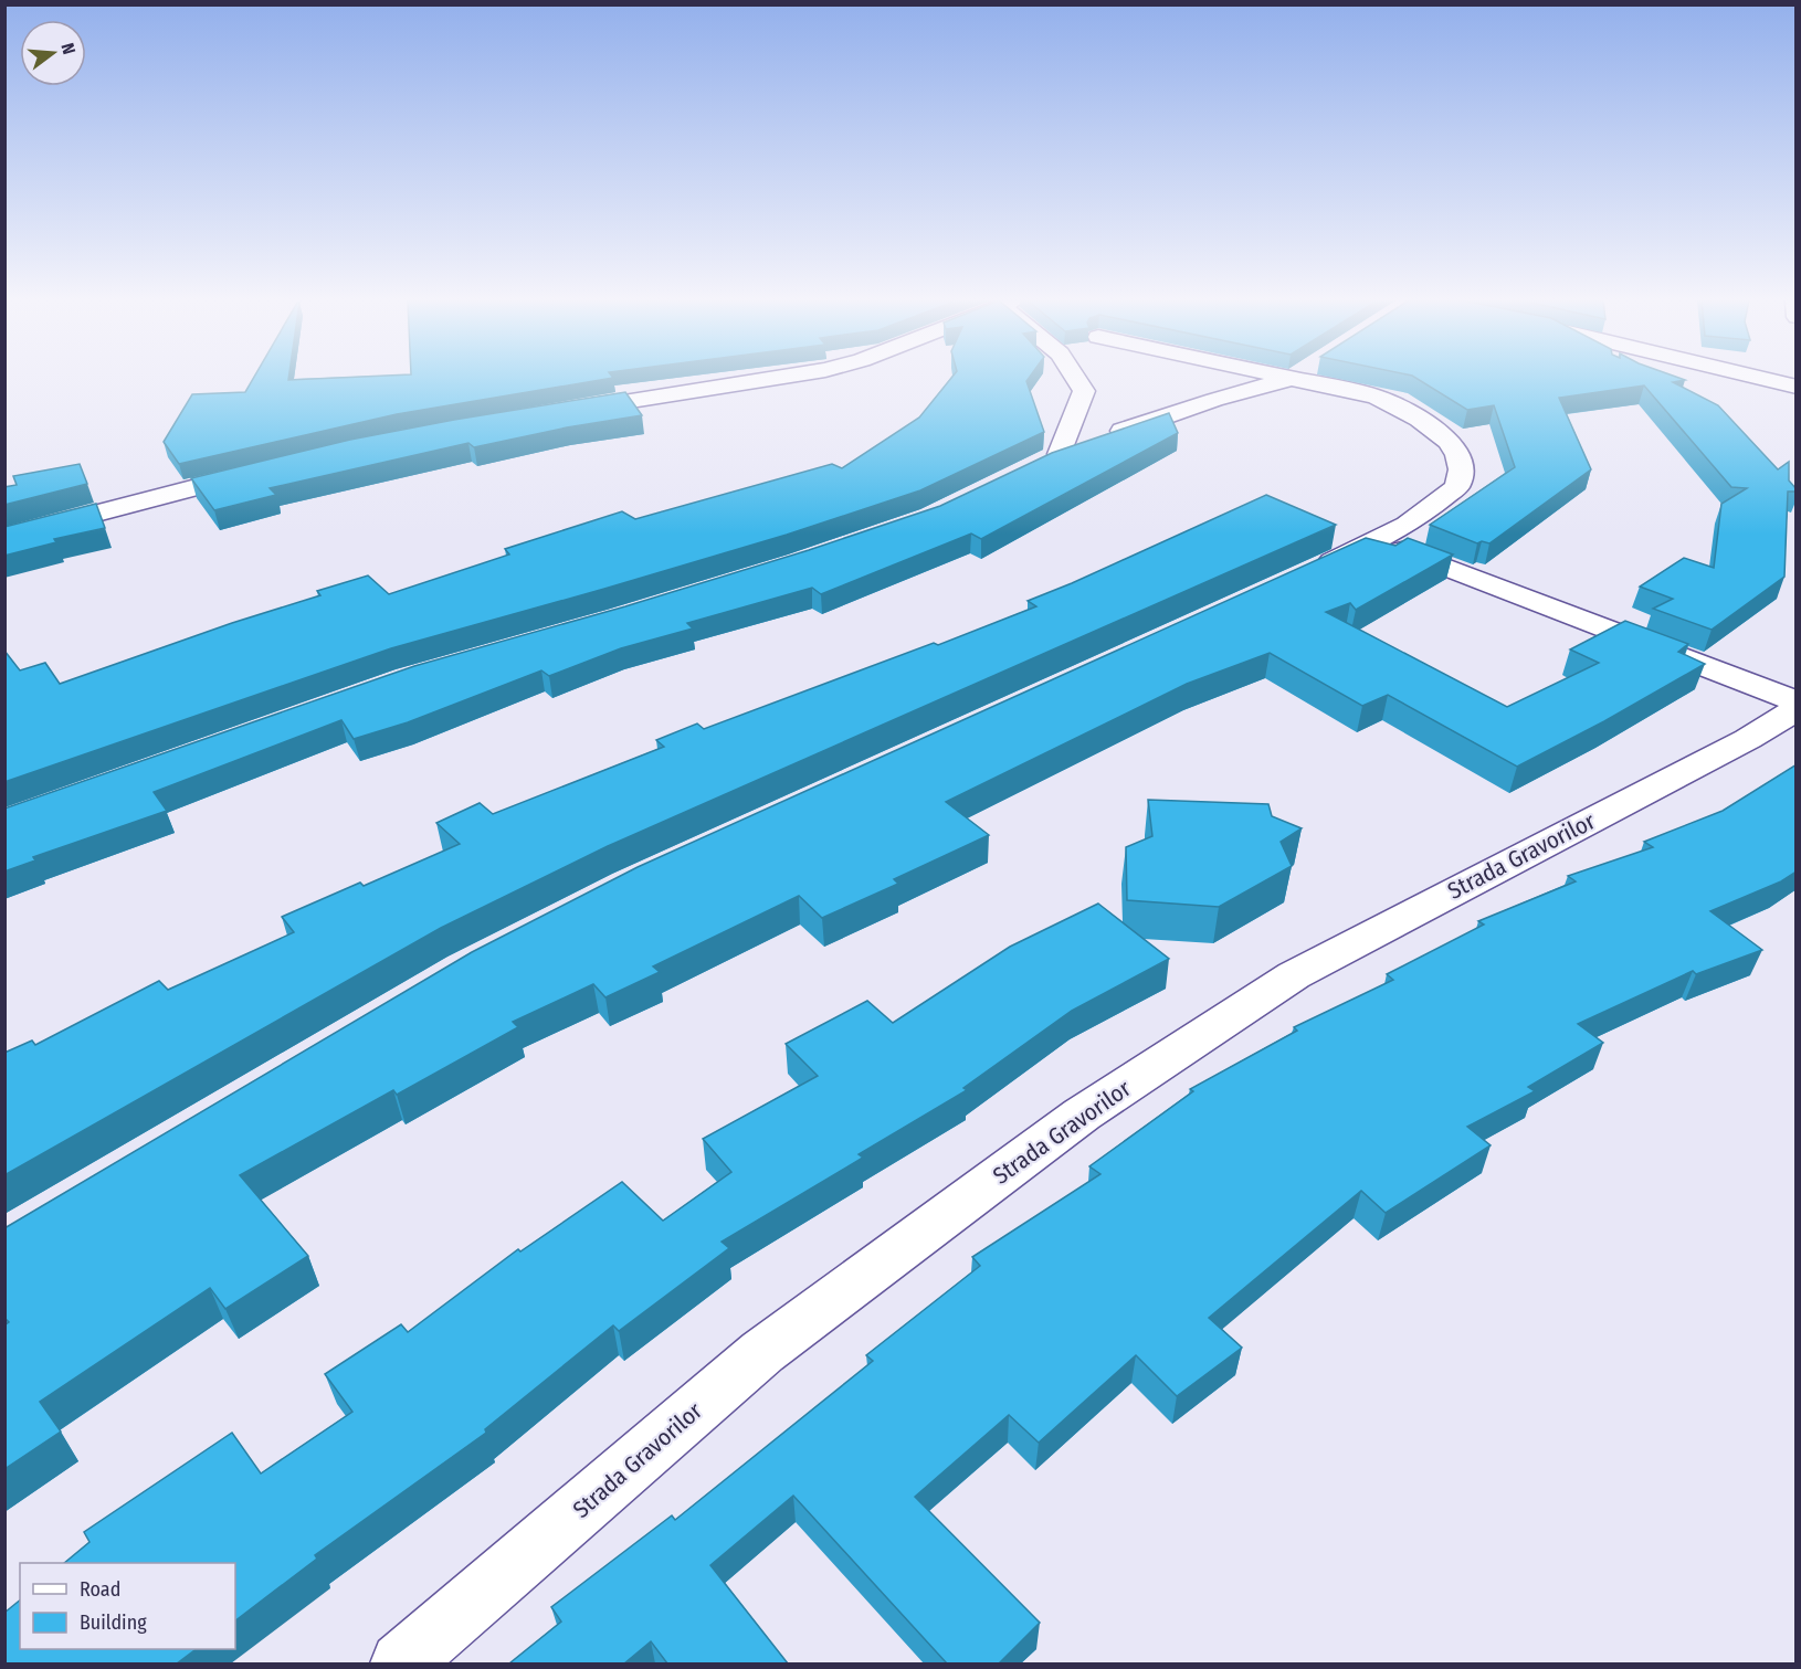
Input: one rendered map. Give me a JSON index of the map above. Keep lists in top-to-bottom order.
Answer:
{
  "streets": {
    "street": ["Strada Gravorilor"]
  },
  "legend": ["Road", "Building"],
  "north": "right"
}
